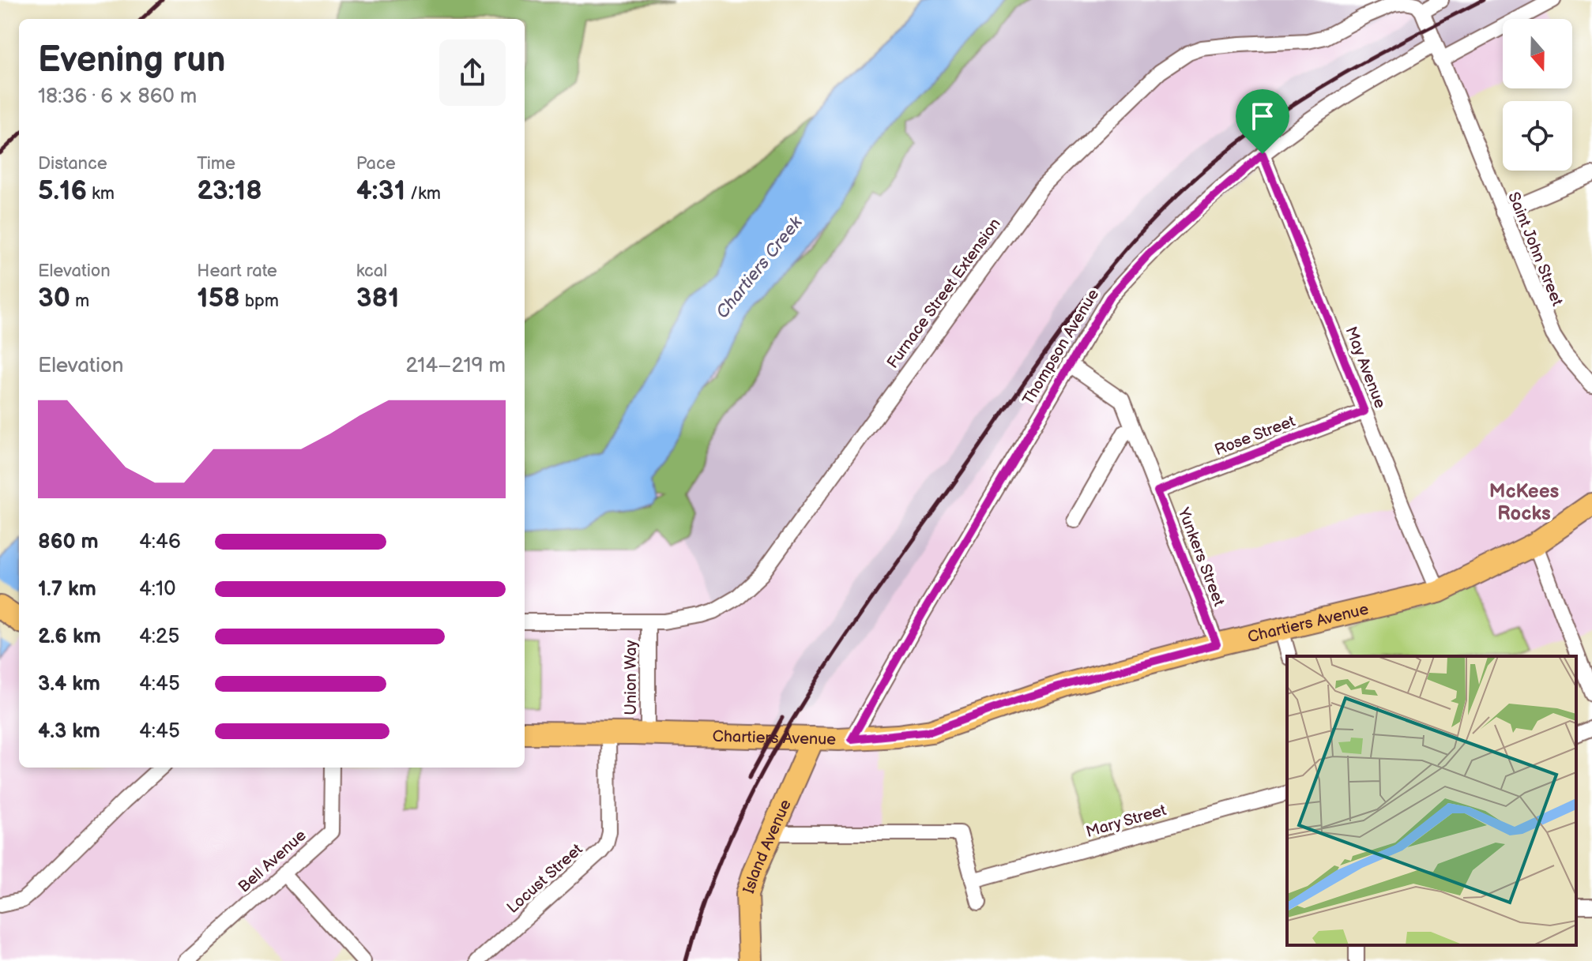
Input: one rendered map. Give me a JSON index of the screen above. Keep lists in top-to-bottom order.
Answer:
{
  "streets": {
    "main road": ["Chartiers Avenue", "Island Avenue"],
    "street": [
      "Saint John Street",
      "Furnace Street Extension",
      "Thompson Avenue",
      "May Avenue",
      "Rose Street",
      "Yunkers Street",
      "Union Way",
      "Mary Street",
      "Bell Avenue",
      "Locust Street"
    ]
  },
  "crossings": [
    ["Saint John Street", "Furnace Street Extension"],
    ["Saint John Street", "Thompson Avenue"],
    ["Furnace Street Extension", "Union Way"],
    ["Thompson Avenue", "May Avenue"],
    ["Thompson Avenue", "Yunkers Street"],
    ["Thompson Avenue", "Chartiers Avenue"],
    ["May Avenue", "Rose Street"],
    ["May Avenue", "Chartiers Avenue"],
    ["Rose Street", "Yunkers Street"],
    ["Yunkers Street", "Chartiers Avenue"],
    ["Chartiers Avenue", "Union Way"],
    ["Chartiers Avenue", "Island Avenue"],
    ["Chartiers Avenue", "Locust Street"]
  ],
  "districts": ["McKees Rocks"],
  "water": ["Chartiers Creek"],
  "north": "bottom",
  "page": {
    "heading": ["Evening run", "18:36 · 6 × 860 m"],
    "stats": [
      ["Distance", "5.16 km"],
      ["Time", "23:18"],
      ["Pace", "4:31 /km"],
      ["Elevation", "30 m"],
      ["Heart rate", "158 bpm"],
      ["kcal", "381"]
    ],
    "chart": ["Elevation", "214–219 m"],
    "list": [
      {
        "name": "860 m",
        "note": "4:46"
      },
      {
        "name": "1.7 km",
        "note": "4:10"
      },
      {
        "name": "2.6 km",
        "note": "4:25"
      },
      {
        "name": "3.4 km",
        "note": "4:45"
      },
      {
        "name": "4.3 km",
        "note": "4:45"
      }
    ]
  }
}
